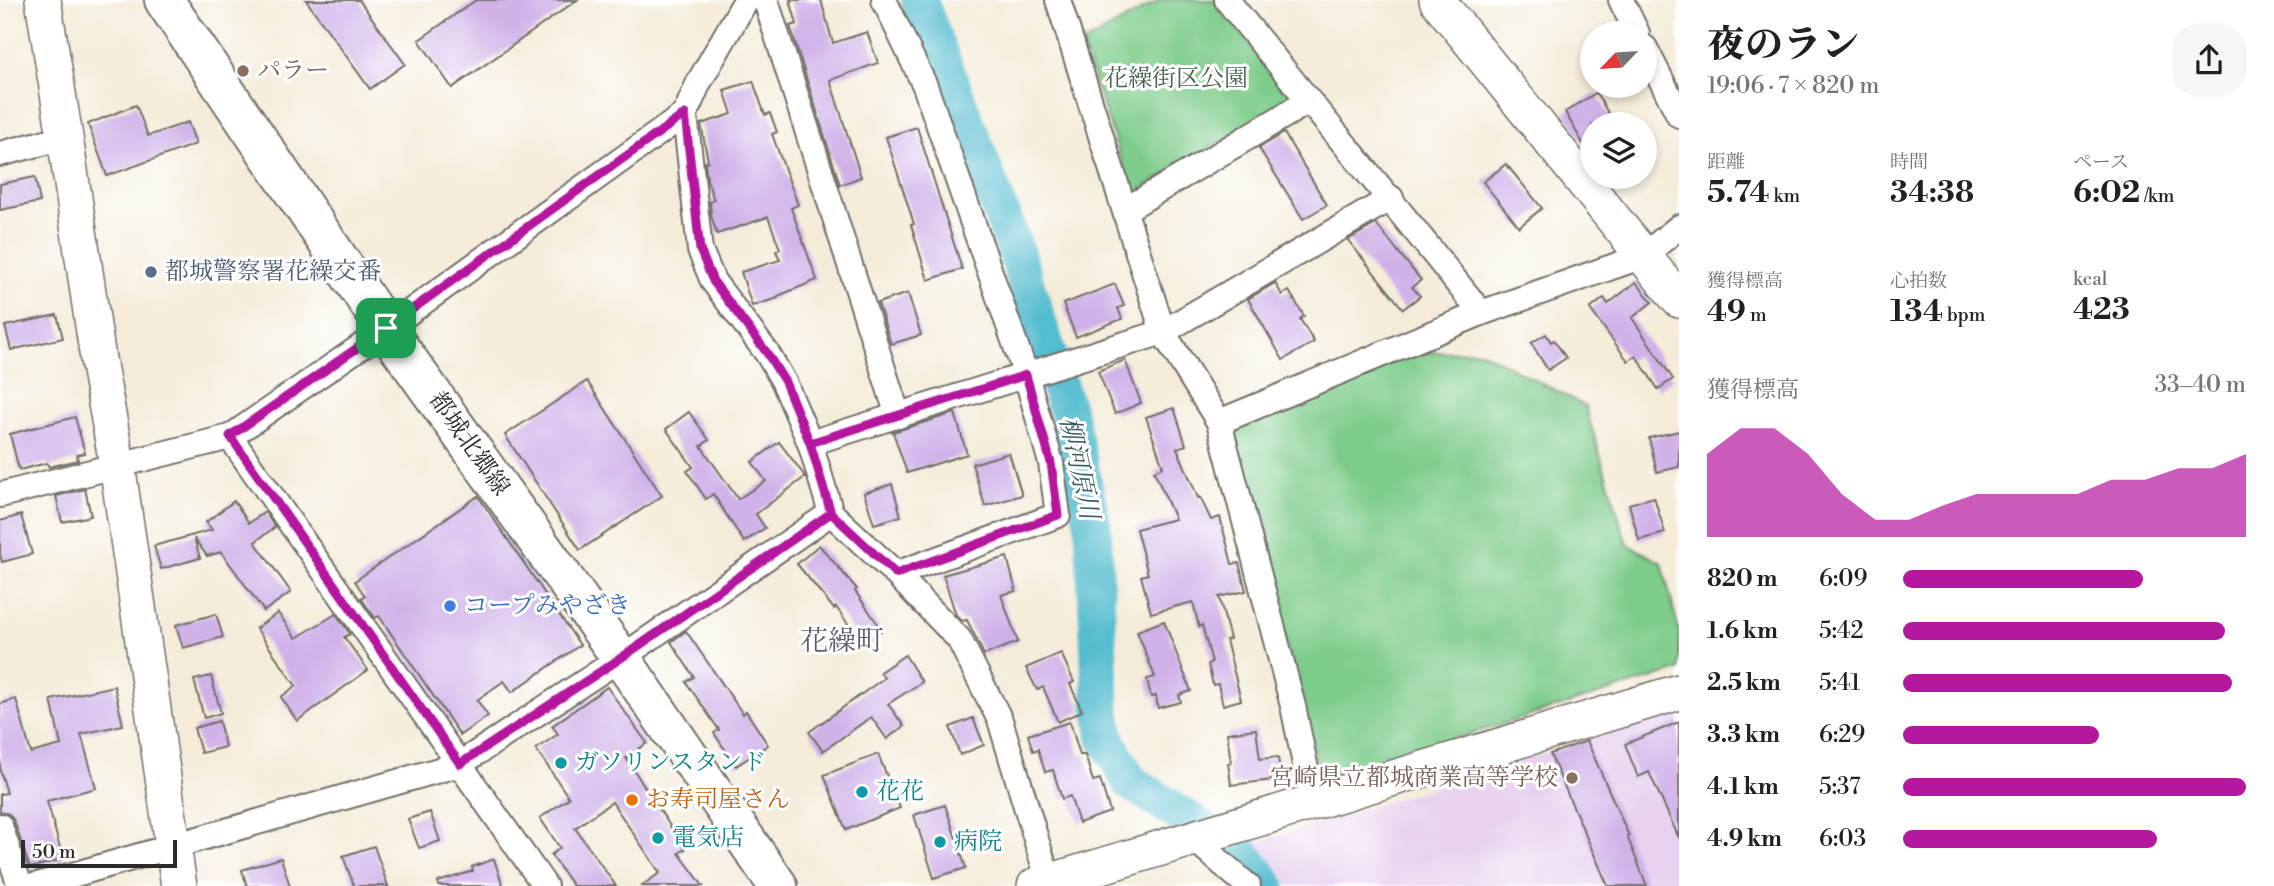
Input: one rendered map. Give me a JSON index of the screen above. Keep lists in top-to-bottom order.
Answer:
{
  "streets": {
    "main road": ["都城北郷線"]
  },
  "districts": ["花繰町"],
  "water": ["柳河原川"],
  "parks": ["花繰街区公園"],
  "places": [
    "パラー",
    "都城警察署花繰交番",
    "コープみやざき",
    "ガソリンスタンド",
    "宮崎県立都城商業高等学校",
    "花花",
    "お寿司屋さん",
    "電気店",
    "病院"
  ],
  "scale_bar": "50 m",
  "north": "bottom left",
  "page": {
    "heading": ["夜のラン", "19:06 · 7 × 820 m"],
    "stats": [
      ["距離", "5.74 km"],
      ["時間", "34:38"],
      ["ペース", "6:02 /km"],
      ["獲得標高", "49 m"],
      ["心拍数", "134 bpm"],
      ["kcal", "423"]
    ],
    "chart": ["獲得標高", "33–40 m"],
    "list": [
      {
        "name": "820 m",
        "note": "6:09"
      },
      {
        "name": "1.6 km",
        "note": "5:42"
      },
      {
        "name": "2.5 km",
        "note": "5:41"
      },
      {
        "name": "3.3 km",
        "note": "6:29"
      },
      {
        "name": "4.1 km",
        "note": "5:37"
      },
      {
        "name": "4.9 km",
        "note": "6:03"
      }
    ],
    "scale": "50 m"
  }
}
